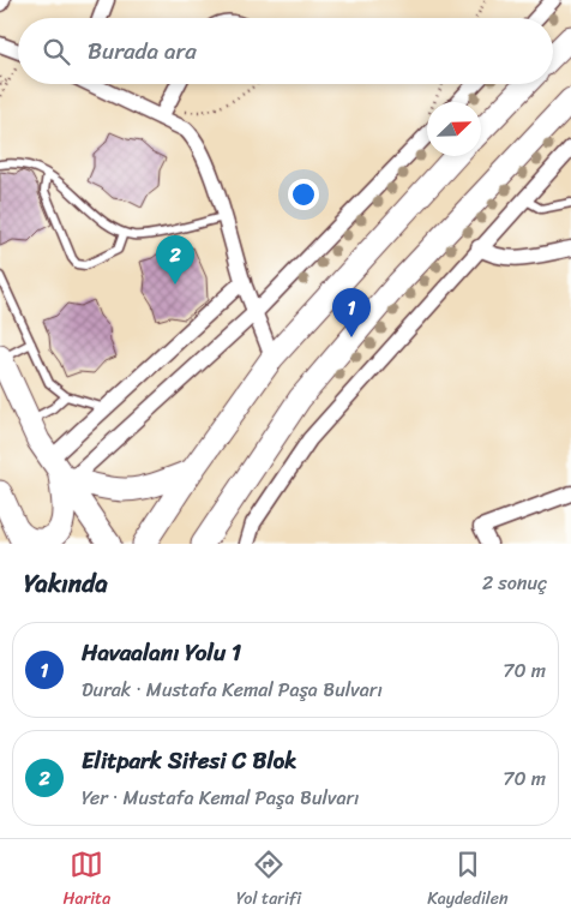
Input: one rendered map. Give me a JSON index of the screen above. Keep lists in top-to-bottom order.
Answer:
{
  "north": "top right",
  "page": {
    "search": "Burada ara",
    "pins": ["2", "1"],
    "heading": ["Yakında", "2 sonuç"],
    "list": [
      {
        "mark": "1",
        "name": "Havaalanı Yolu 1",
        "note": "Durak · Mustafa Kemal Paşa Bulvarı",
        "value": "70 m"
      },
      {
        "mark": "2",
        "name": "Elitpark Sitesi C Blok",
        "note": "Yer · Mustafa Kemal Paşa Bulvarı",
        "value": "70 m"
      }
    ],
    "nav": ["Harita", "Yol tarifi", "Kaydedilen"]
  }
}
